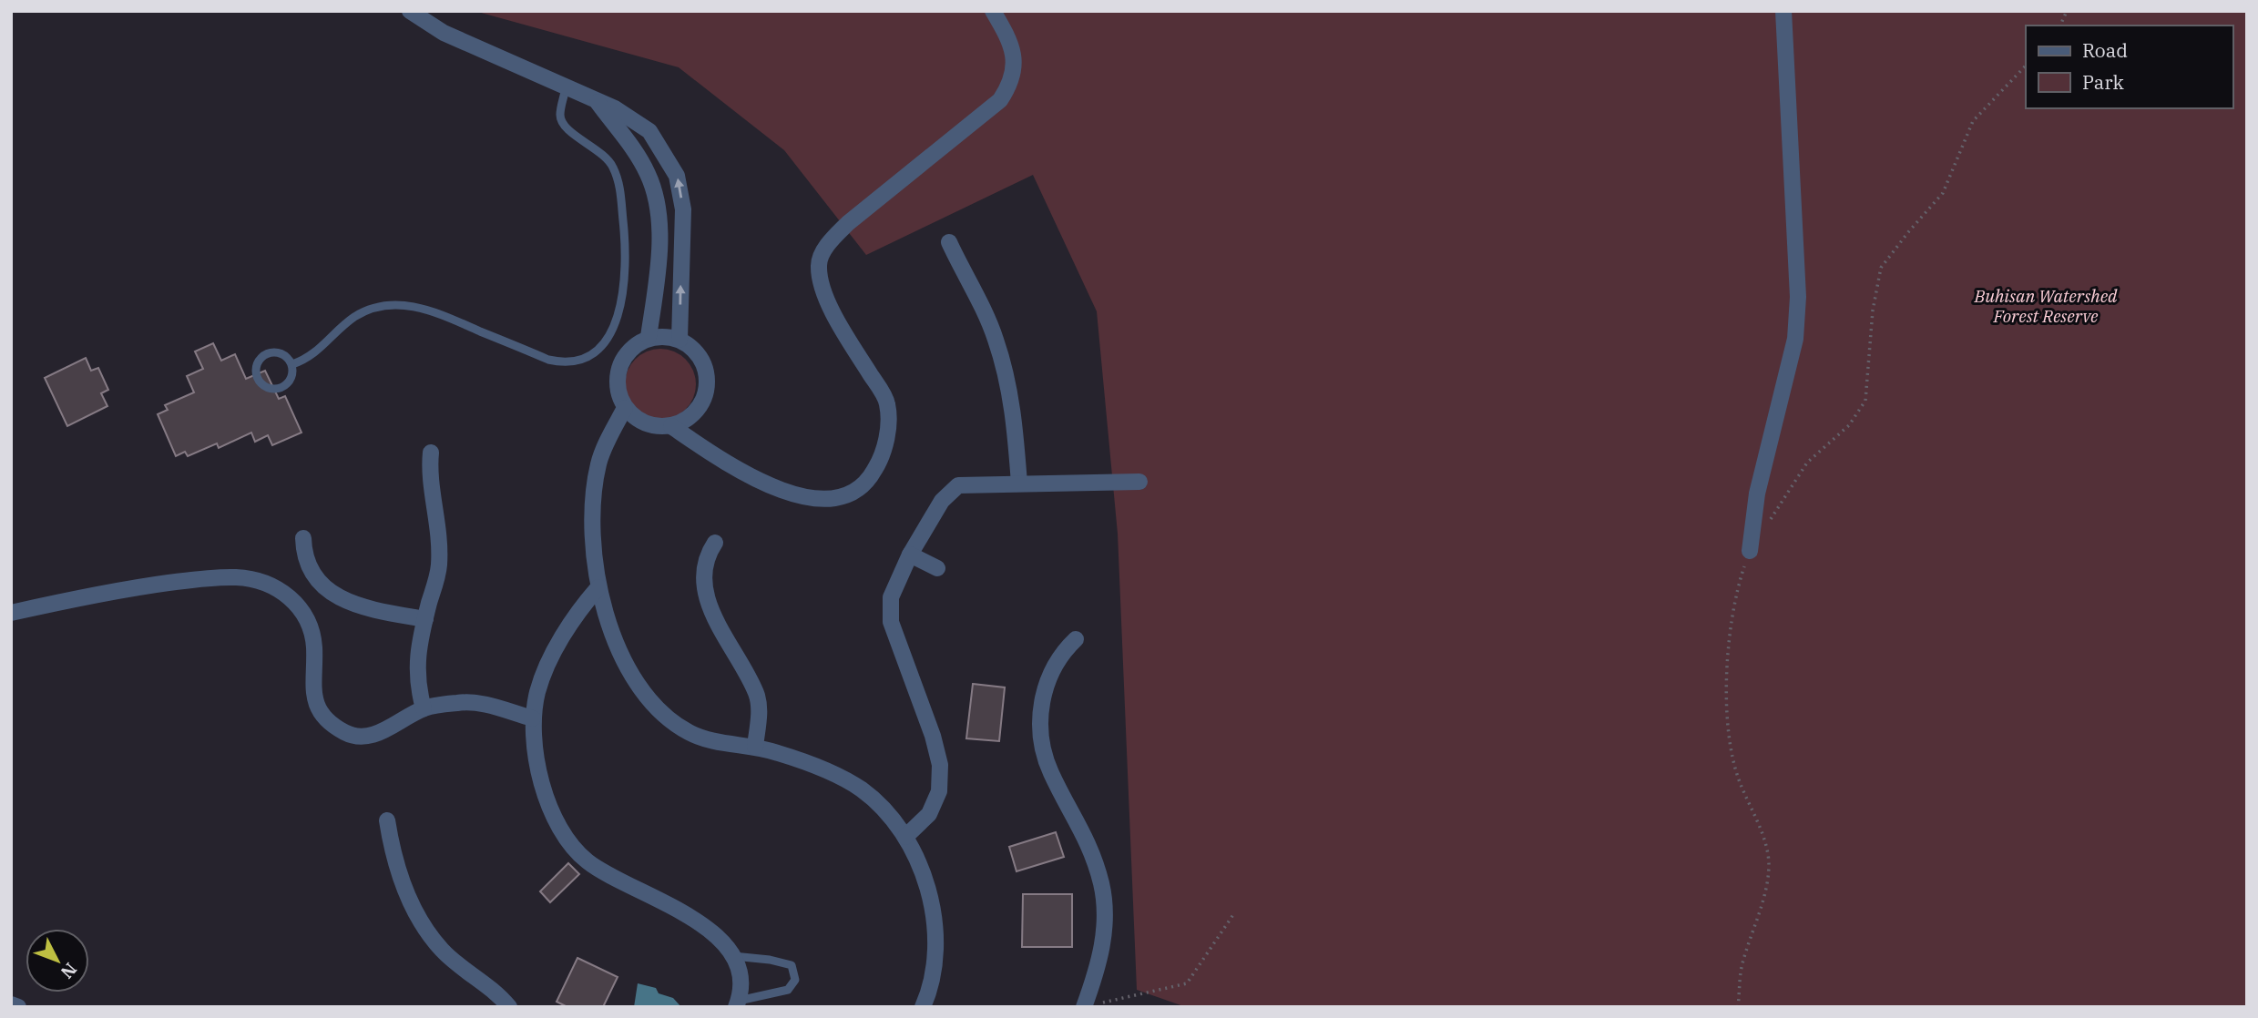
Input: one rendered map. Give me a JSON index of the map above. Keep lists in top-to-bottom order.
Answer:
{
  "parks": ["Buhisan Watershed Forest Reserve"],
  "legend": ["Road", "Park"],
  "north": "bottom right"
}
